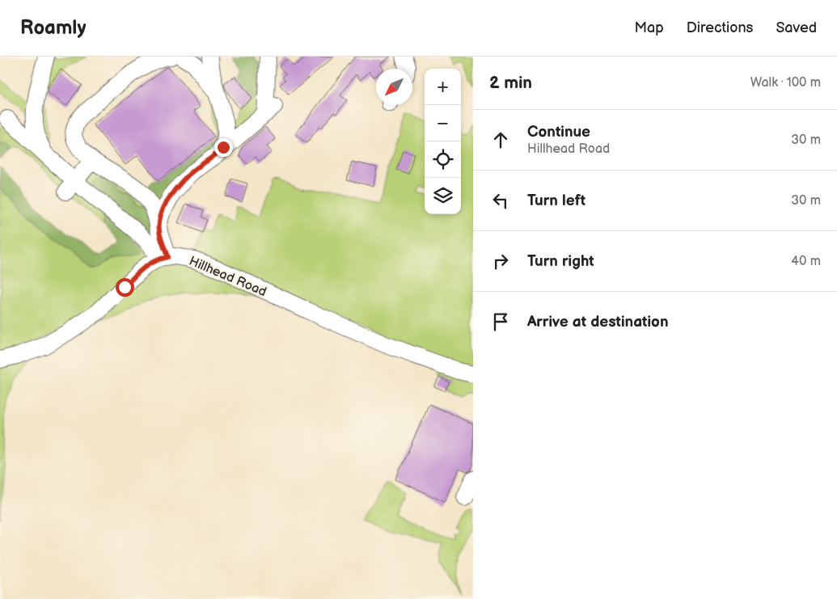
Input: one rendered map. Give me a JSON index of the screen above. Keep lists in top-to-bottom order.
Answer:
{
  "streets": {
    "street": ["Hillhead Road"]
  },
  "north": "bottom left",
  "page": {
    "header": "Roamly",
    "nav": ["Map", "Directions", "Saved"],
    "heading": ["2 min", "Walk · 100 m"],
    "map_buttons": ["+", "−"],
    "list": [
      ["Continue", "Hillhead Road", "30 m"],
      ["Turn left", "30 m"],
      ["Turn right", "40 m"],
      "Arrive at destination"
    ]
  }
}
